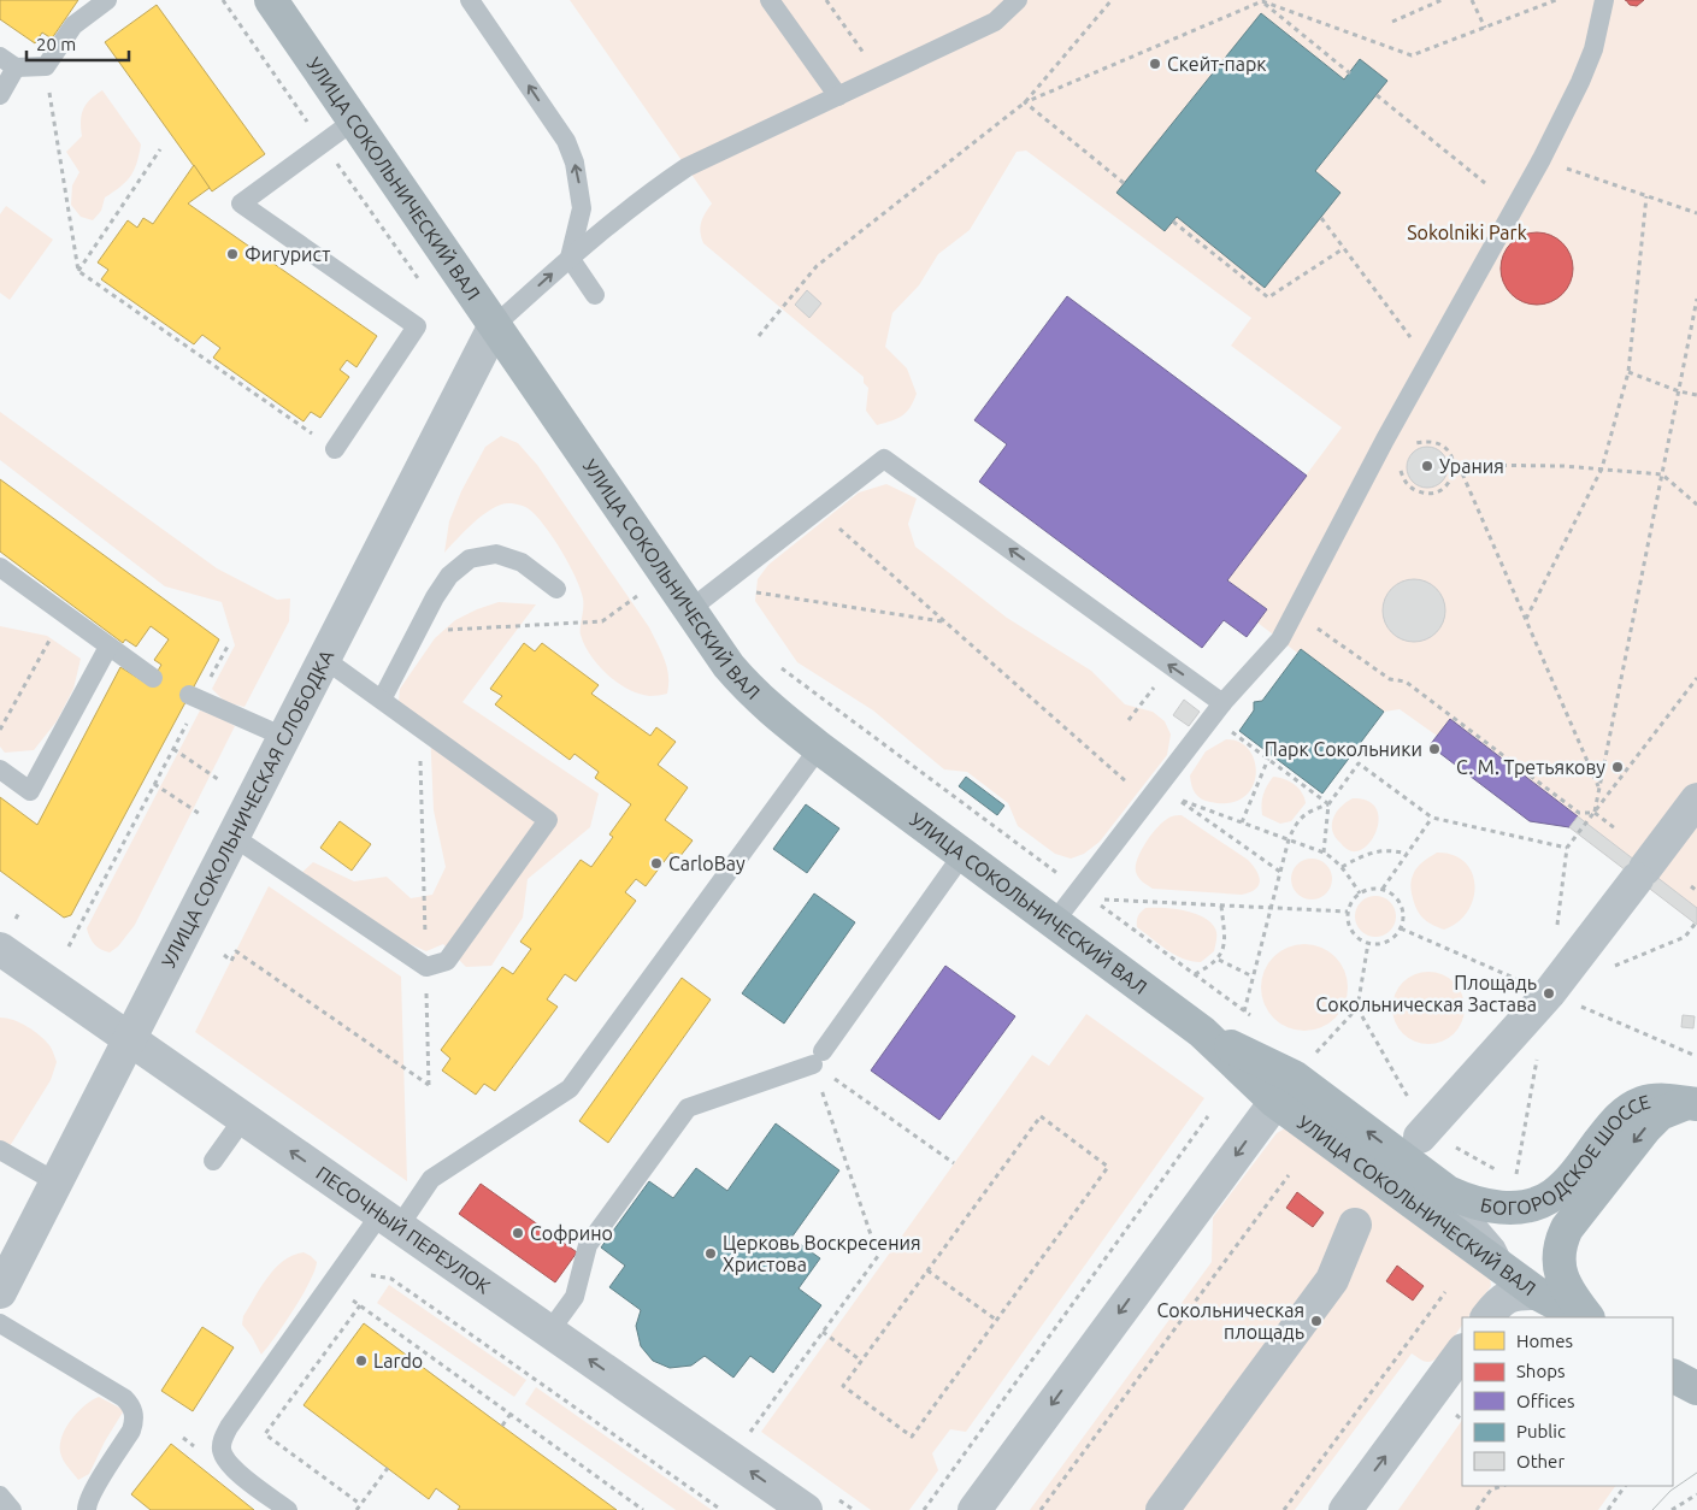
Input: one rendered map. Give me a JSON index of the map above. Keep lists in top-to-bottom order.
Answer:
{
  "streets": {
    "main road": ["УЛИЦА СОКОЛЬНИЧЕСКИЙ ВАЛ", "БОГОРОДСКОЕ ШОССЕ"],
    "street": ["УЛИЦА СОКОЛЬНИЧЕСКАЯ СЛОБОДКА", "ПЕСОЧНЫЙ ПЕРЕУЛОК"]
  },
  "crossings": [
    ["УЛИЦА СОКОЛЬНИЧЕСКИЙ ВАЛ", "УЛИЦА СОКОЛЬНИЧЕСКАЯ СЛОБОДКА"],
    ["УЛИЦА СОКОЛЬНИЧЕСКИЙ ВАЛ", "БОГОРОДСКОЕ ШОССЕ"],
    ["УЛИЦА СОКОЛЬНИЧЕСКАЯ СЛОБОДКА", "ПЕСОЧНЫЙ ПЕРЕУЛОК"]
  ],
  "one_way": ["ПЕСОЧНЫЙ ПЕРЕУЛОК"],
  "parks": ["Sokolniki Park"],
  "places": [
    "Скейт-парк",
    "Фигурист",
    "Урания",
    "Парк Сокольники",
    "С. М. Третьякову",
    "CarloBay",
    "Площадь Сокольническая Застава",
    "Софрино",
    "Церковь Воскресения Христова",
    "Сокольническая площадь",
    "Lardo"
  ],
  "legend": [
    "Homes",
    "Shops",
    "Offices",
    "Public",
    "Other"
  ],
  "scale_bar": "20 m"
}
